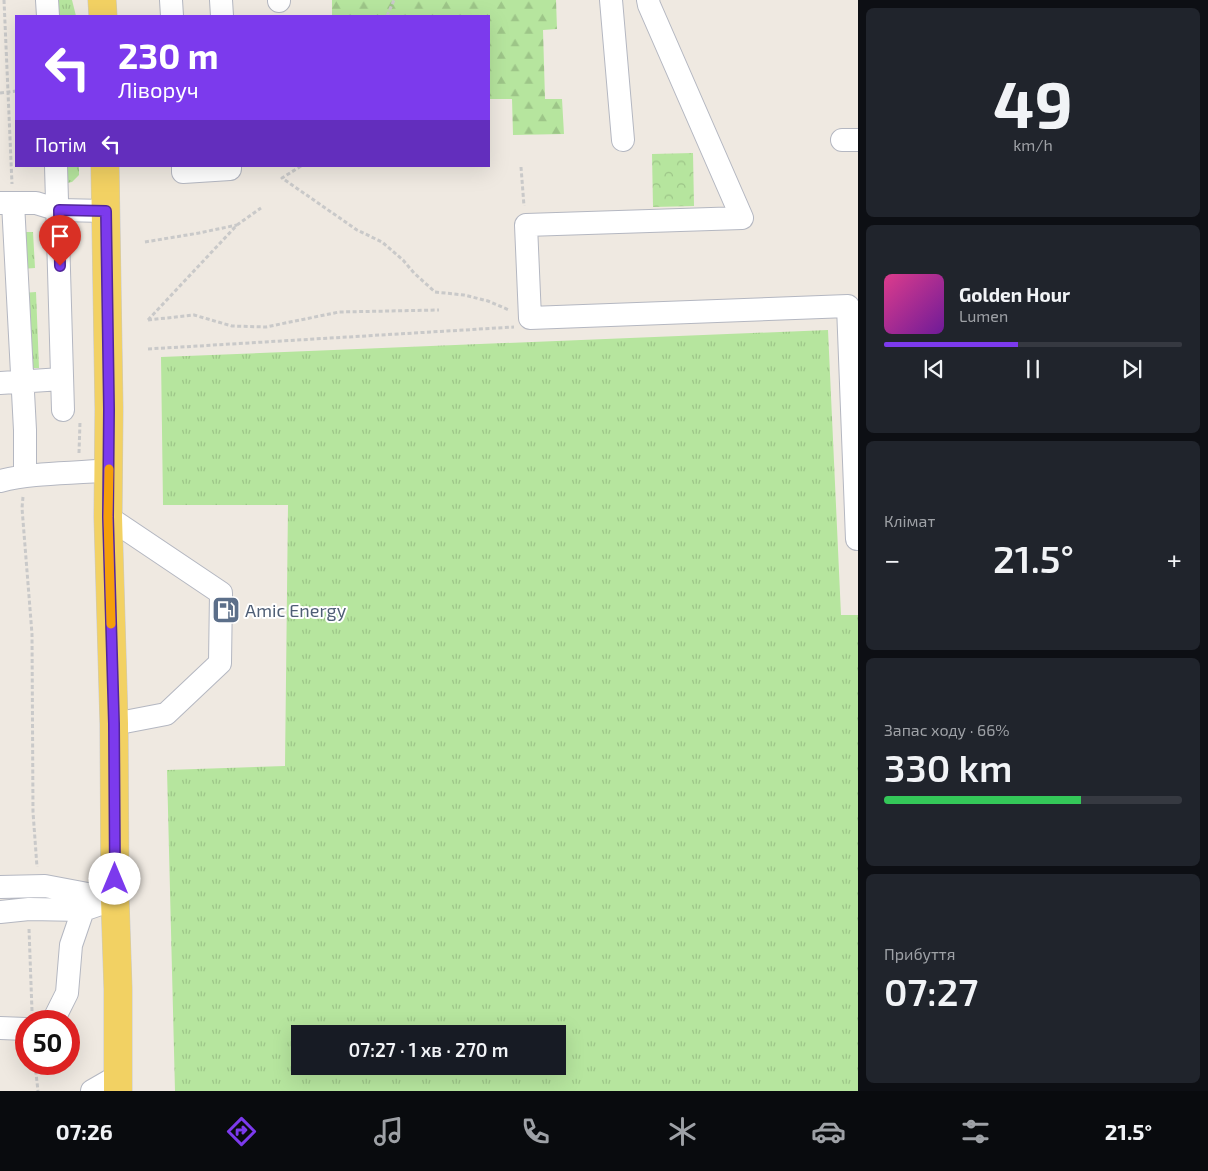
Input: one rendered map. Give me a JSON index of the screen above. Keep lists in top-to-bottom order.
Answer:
{
  "places": {
    "fuel station": ["Amic Energy"]
  },
  "page": {
    "tile": [
      ["49", "km/h"],
      "Клімат",
      ["Запас ходу · 66%", "330 km"],
      ["Прибуття", "07:27"]
    ],
    "turn": ["230 m", "Ліворуч"],
    "then": "Потім",
    "song": ["Golden Hour", "Lumen"],
    "heat": ["−", "21.5°", "+"],
    "limit": "50",
    "trip": "07:27 · 1 хв · 270 m",
    "tabs": ["07:26", "21.5°"]
  }
}
